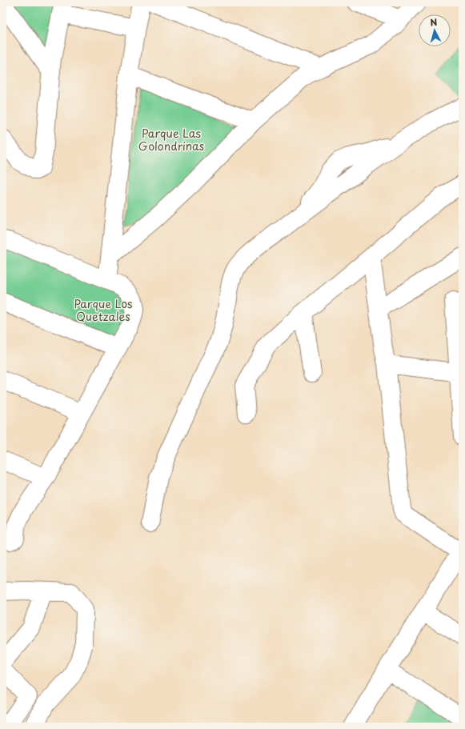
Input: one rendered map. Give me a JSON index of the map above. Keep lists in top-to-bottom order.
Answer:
{
  "parks": ["Parque Las Golondrinas", "Parque Los Quetzales"],
  "north": "top"
}
